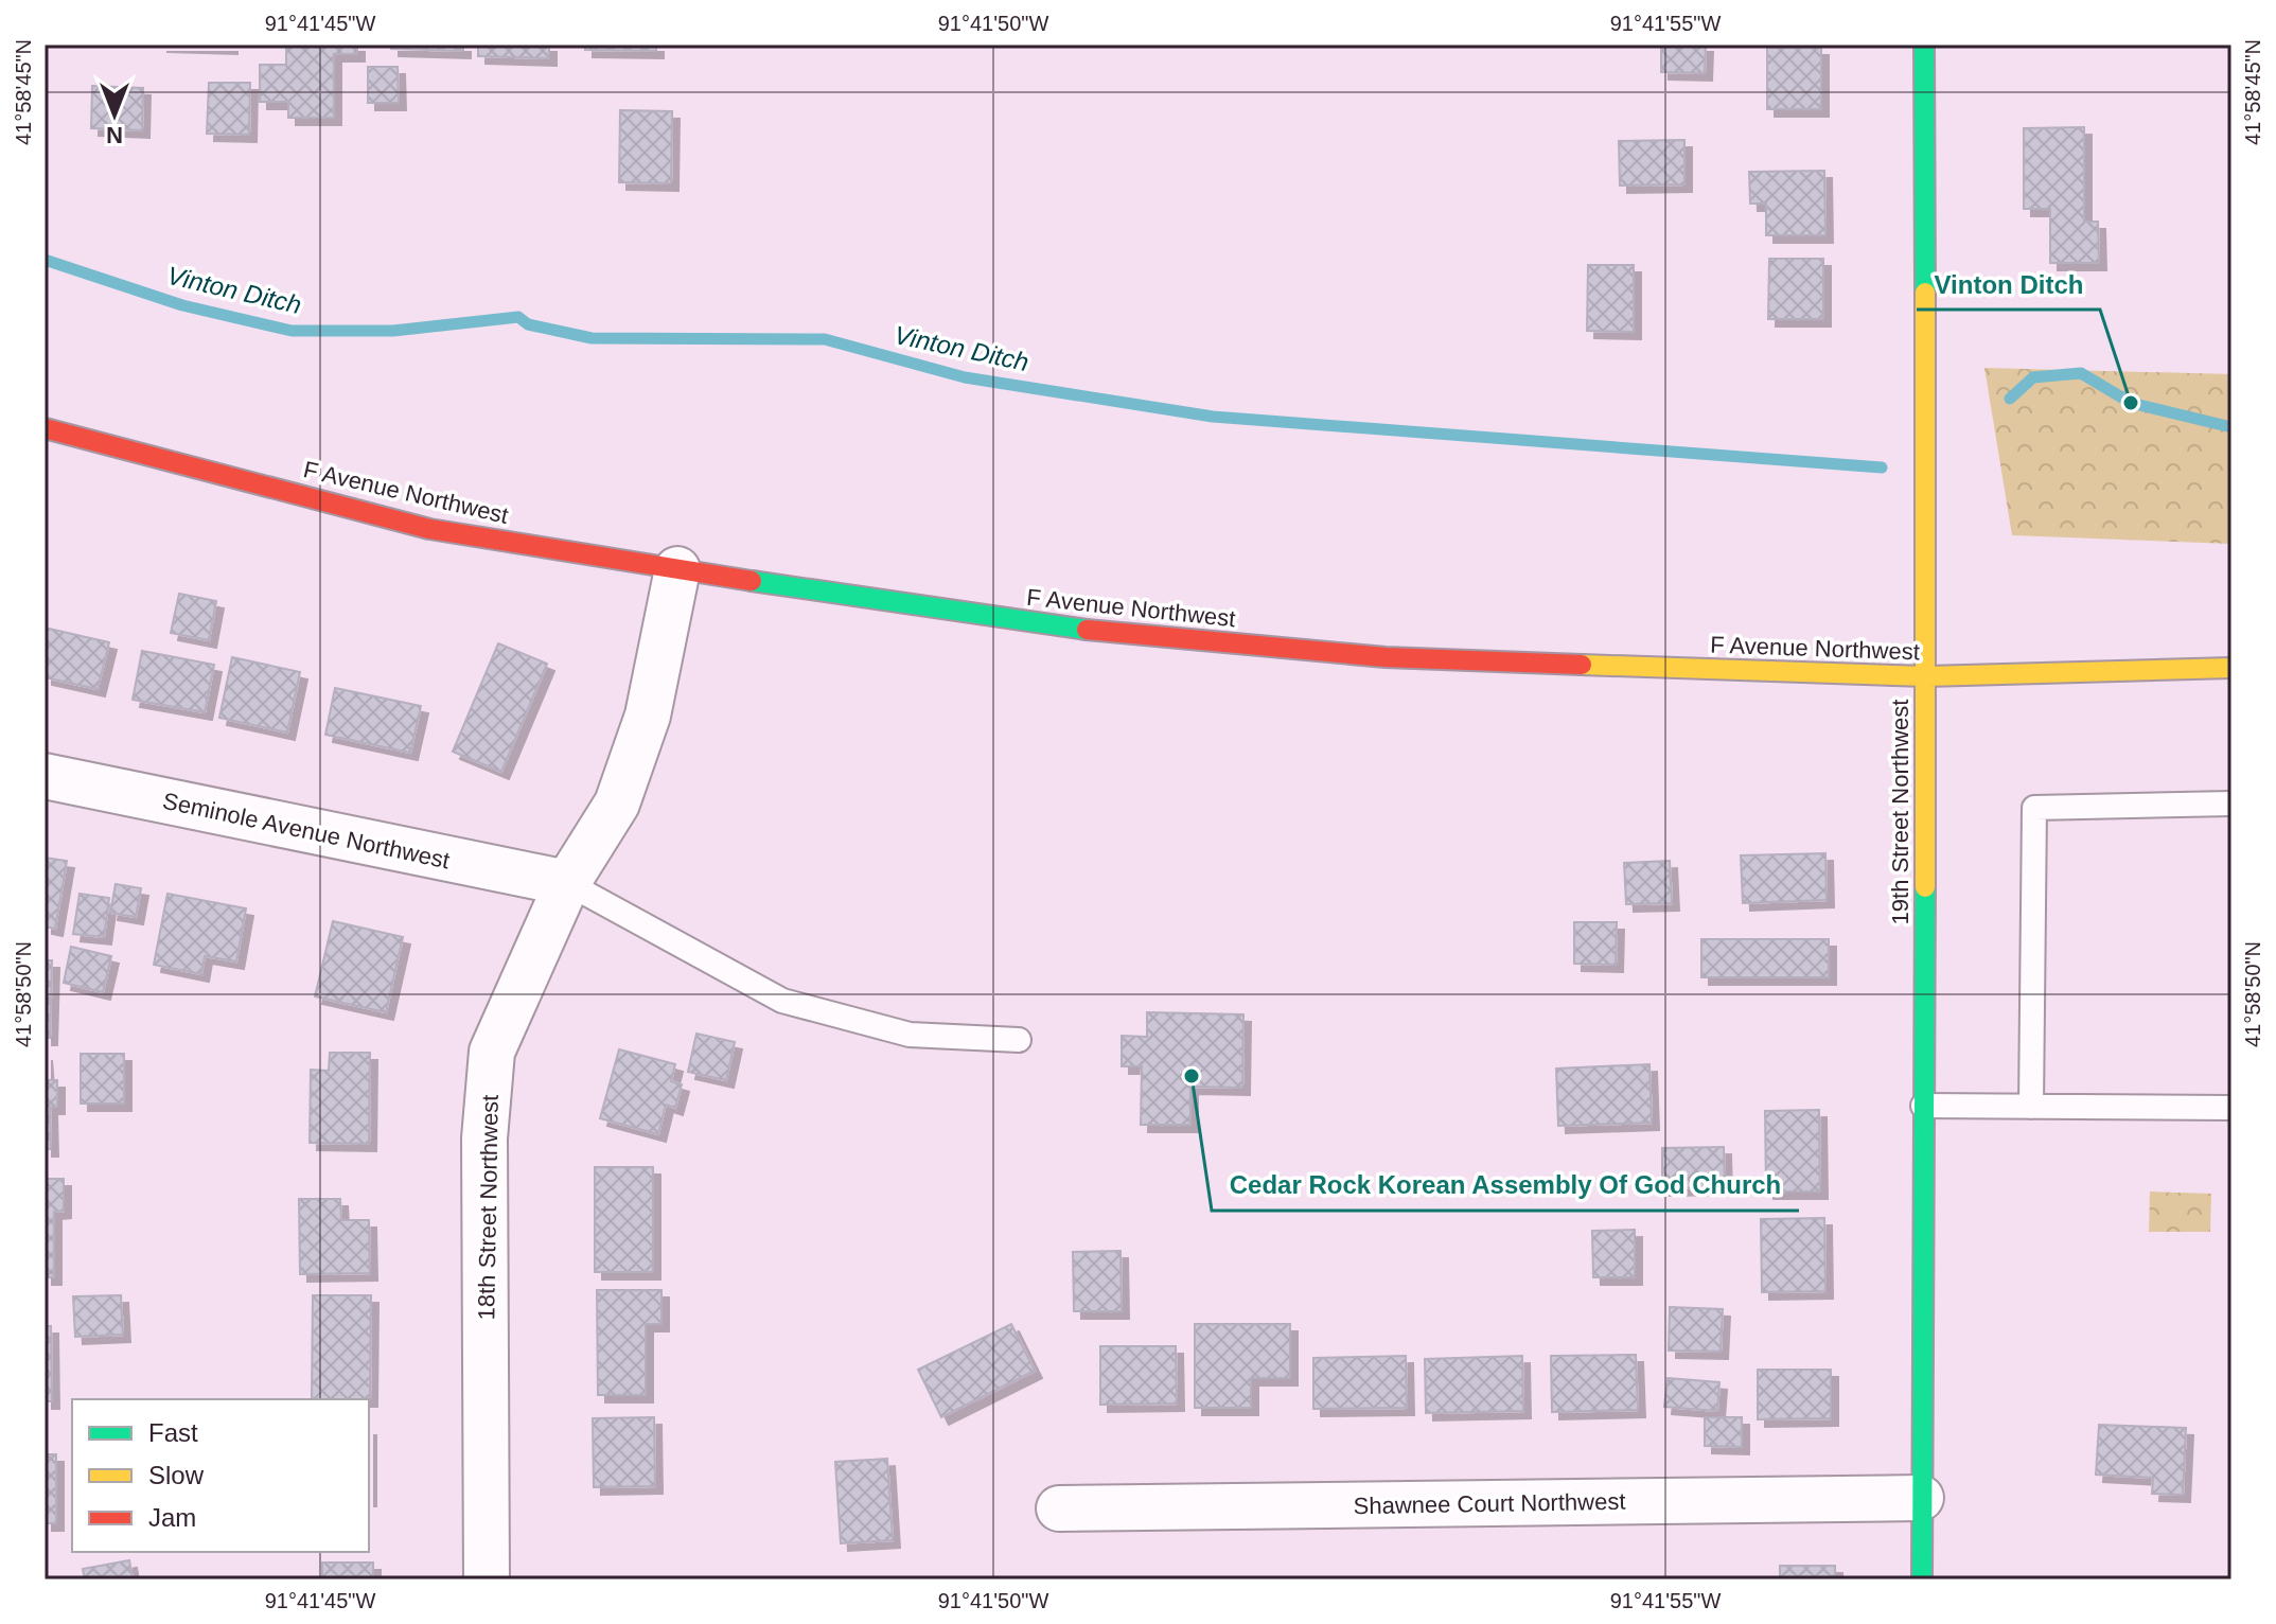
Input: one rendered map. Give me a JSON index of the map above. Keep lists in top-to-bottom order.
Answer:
{
  "streets": {
    "main road": ["F Avenue Northwest", "19th Street Northwest"],
    "street": ["Seminole Avenue Northwest", "18th Street Northwest", "Shawnee Court Northwest"]
  },
  "crossings": [
    ["F Avenue Northwest", "19th Street Northwest"],
    ["F Avenue Northwest", "18th Street Northwest"],
    ["19th Street Northwest", "Shawnee Court Northwest"],
    ["Seminole Avenue Northwest", "18th Street Northwest"]
  ],
  "water": ["Vinton Ditch"],
  "places": ["Vinton Ditch", "Cedar Rock Korean Assembly Of God Church"],
  "legend": ["Fast", "Slow", "Jam"],
  "north": "bottom",
  "coordinates": [
    "91°41'45\"W",
    "91°41'50\"W",
    "91°41'55\"W",
    "41°58'45\"N",
    "41°58'50\"N"
  ]
}
